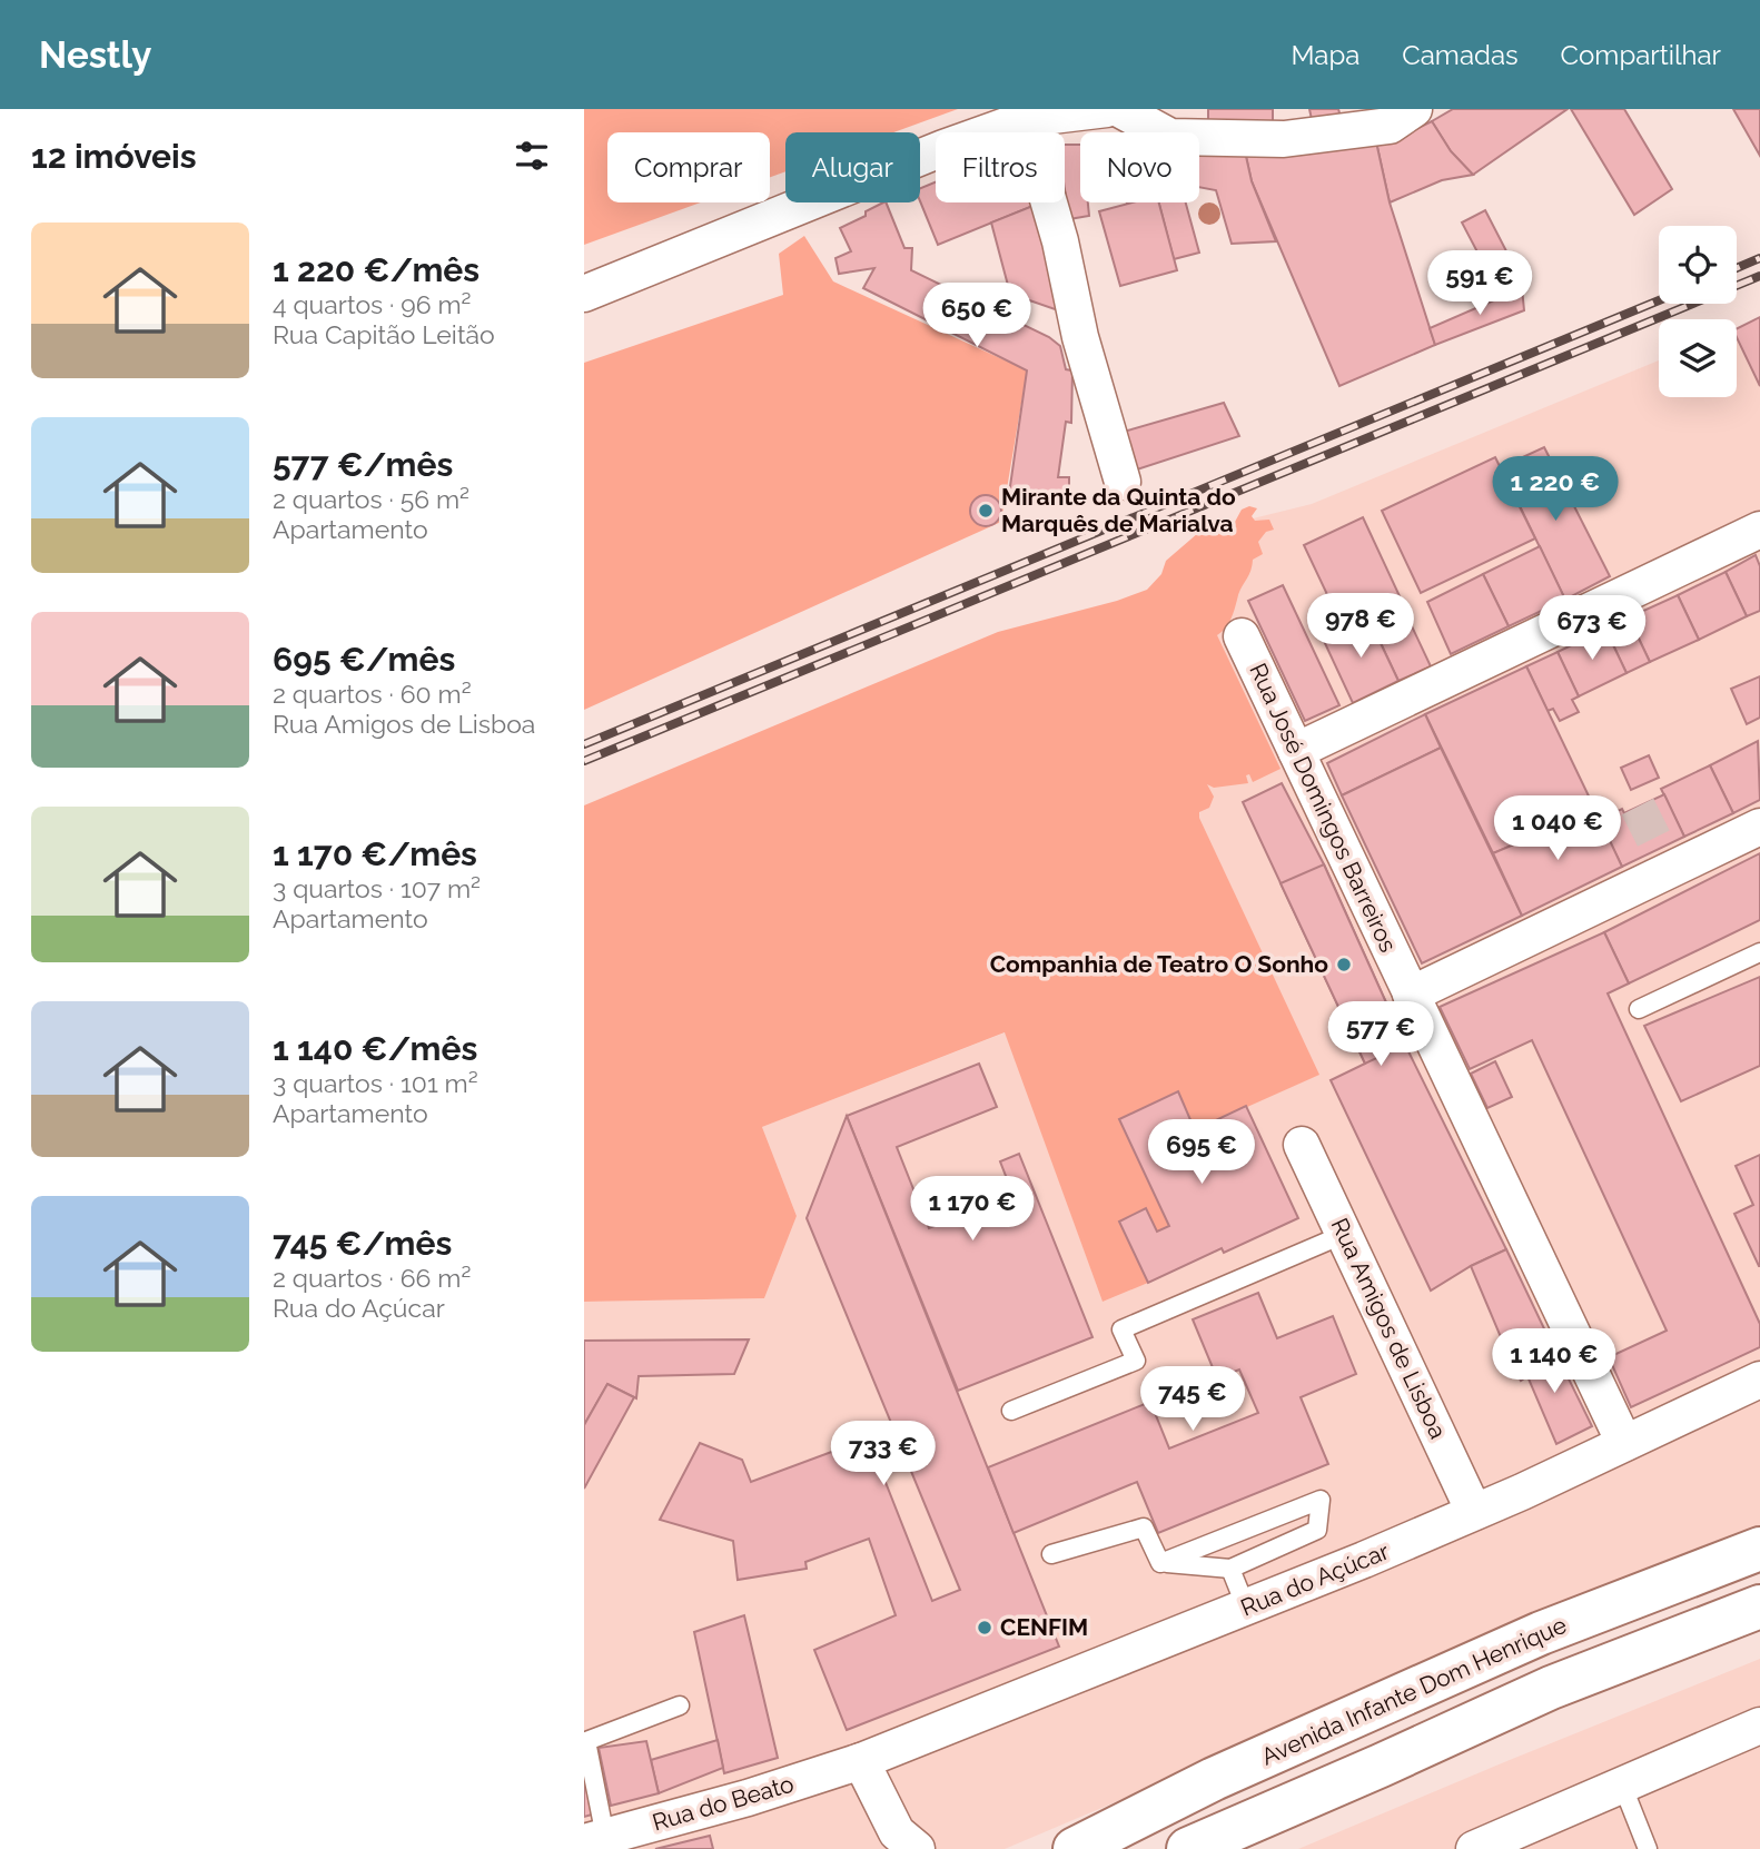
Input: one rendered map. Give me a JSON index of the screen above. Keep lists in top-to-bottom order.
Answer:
{
  "streets": {
    "main road": ["Avenida Infante Dom Henrique"],
    "street": [
      "Rua José Domingos Barreiros",
      "Rua Amigos de Lisboa",
      "Rua do Açúcar",
      "Rua do Beato"
    ]
  },
  "crossings": [
    ["Rua José Domingos Barreiros", "Rua do Açúcar"],
    ["Rua Amigos de Lisboa", "Rua do Açúcar"],
    ["Rua do Açúcar", "Rua do Beato"]
  ],
  "places": ["Mirante da Quinta do Marquês de Marialva", "Companhia de Teatro O Sonho", "CENFIM"],
  "page": {
    "header": "Nestly",
    "nav": ["Mapa", "Camadas", "Compartilhar"],
    "heading": "12 imóveis",
    "chip": [
      "Comprar",
      "Alugar",
      "Filtros",
      "Novo"
    ],
    "list": [
      {
        "name": "1 220 €/mês",
        "note": "4 quartos · 96 m² · Rua Capitão Leitão"
      },
      {
        "name": "577 €/mês",
        "note": "2 quartos · 56 m² · Apartamento"
      },
      {
        "name": "695 €/mês",
        "note": "2 quartos · 60 m² · Rua Amigos de Lisboa"
      },
      {
        "name": "1 170 €/mês",
        "note": "3 quartos · 107 m² · Apartamento"
      },
      {
        "name": "1 140 €/mês",
        "note": "3 quartos · 101 m² · Apartamento"
      },
      {
        "name": "745 €/mês",
        "note": "2 quartos · 66 m² · Rua do Açúcar"
      }
    ],
    "price": [
      "591 €",
      "650 €",
      "1 220 €",
      "978 €",
      "673 €",
      "1 040 €",
      "577 €",
      "695 €",
      "1 170 €",
      "1 140 €",
      "745 €",
      "733 €"
    ]
  }
}
